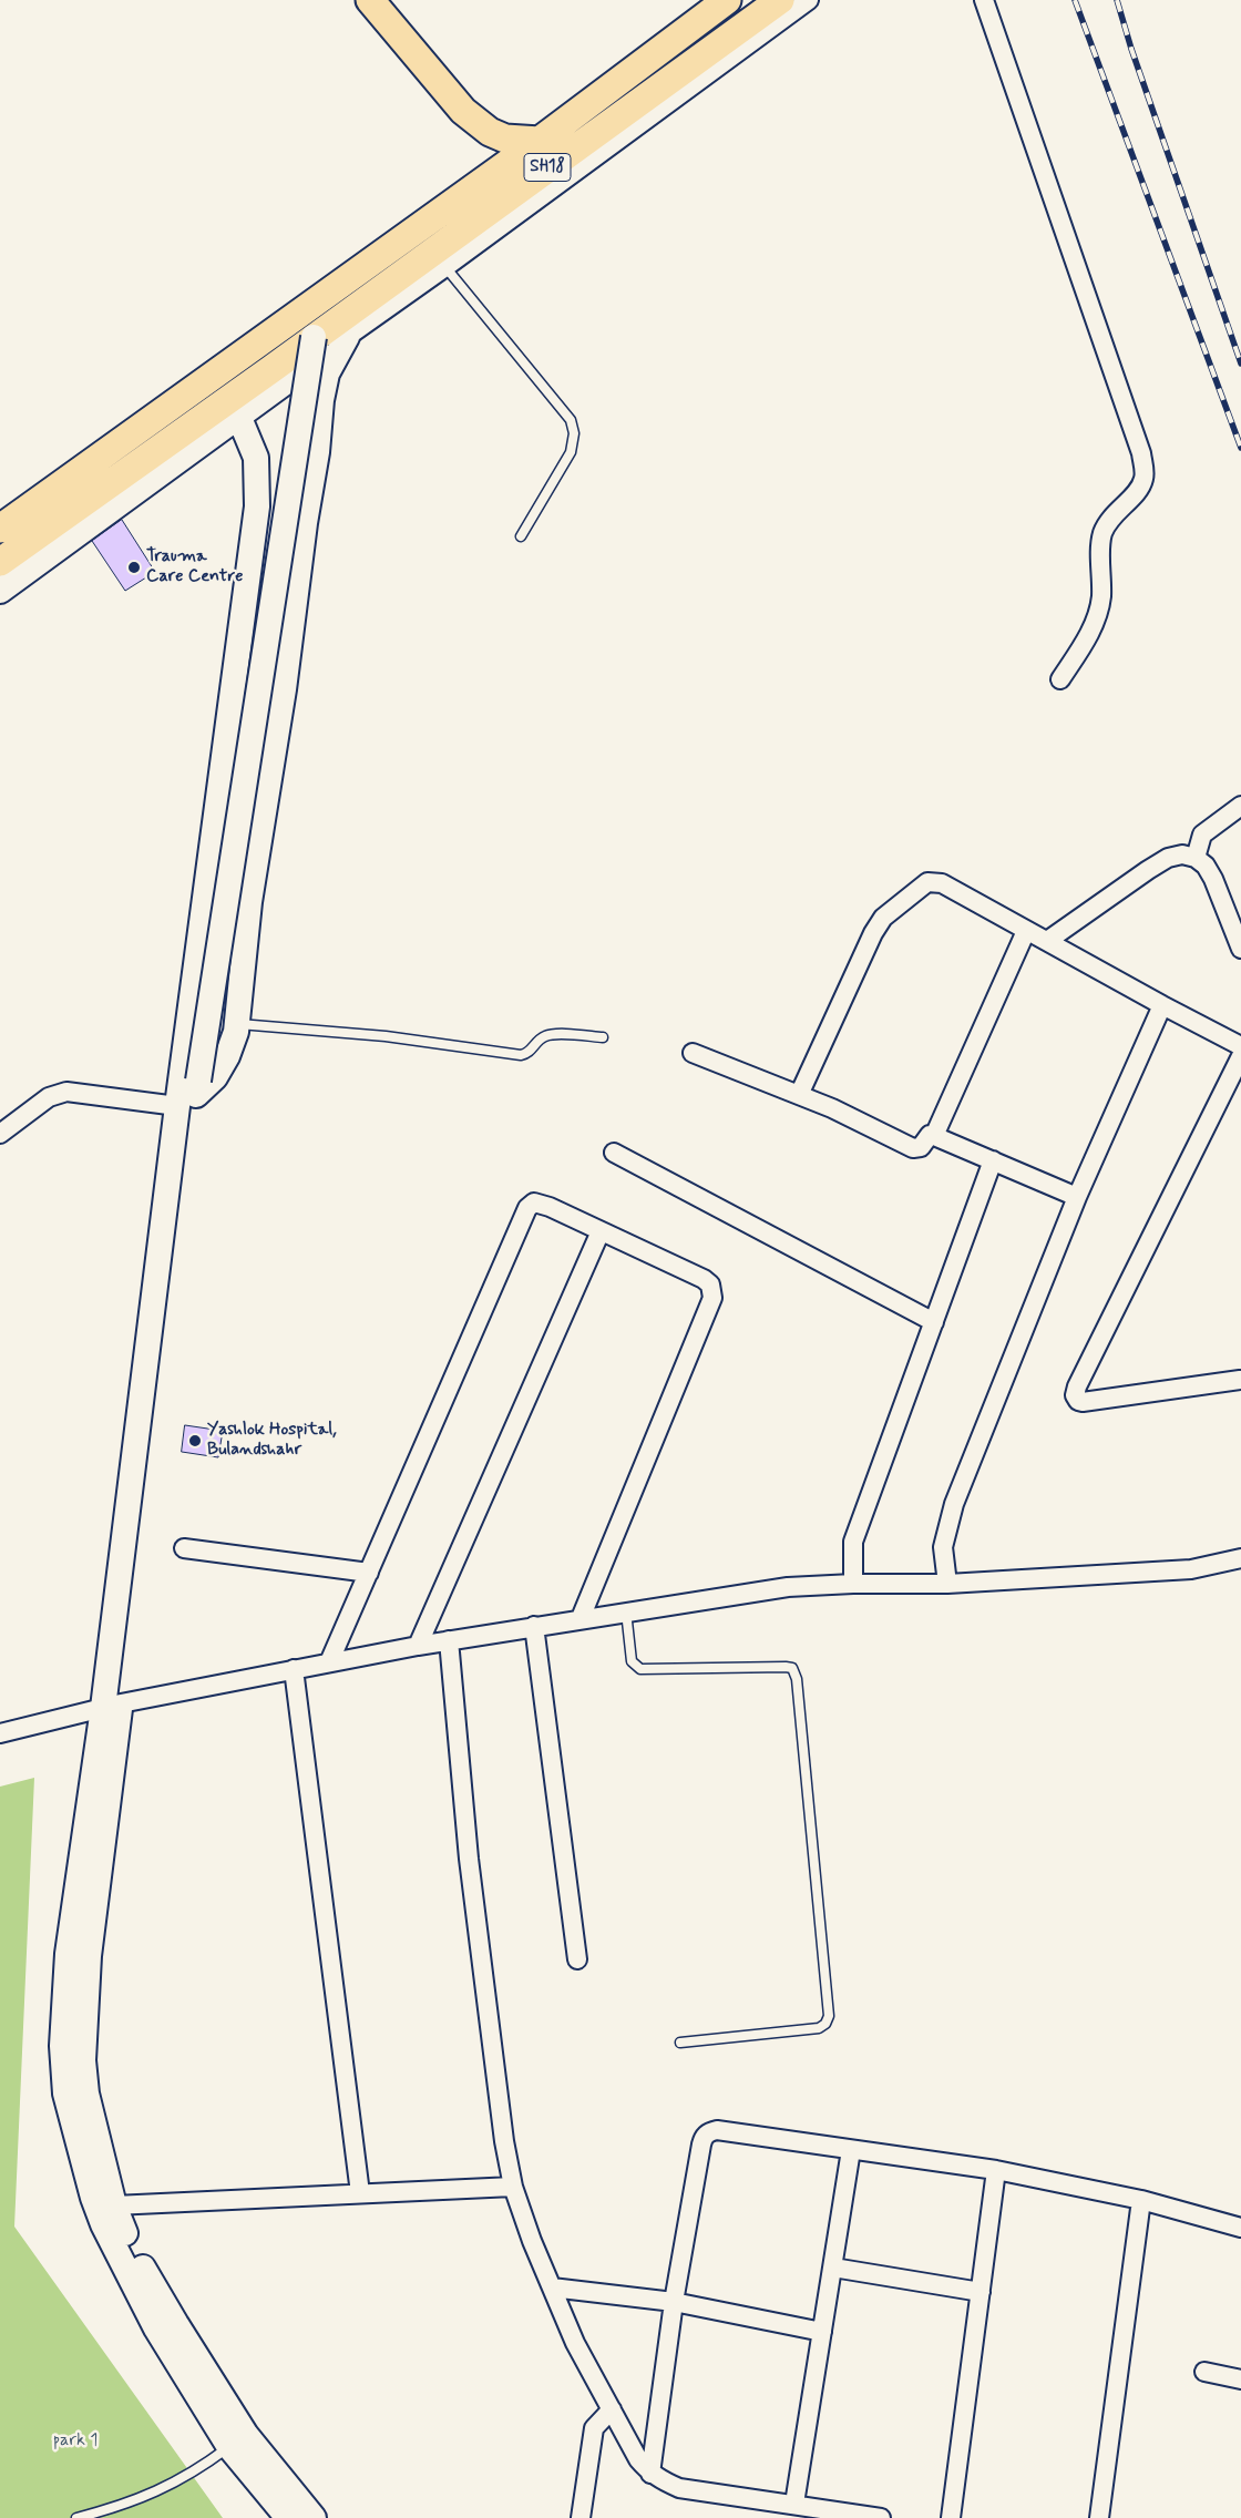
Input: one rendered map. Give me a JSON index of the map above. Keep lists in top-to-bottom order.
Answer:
{
  "streets": {
    "main road": ["SH18"]
  },
  "parks": ["park 1"],
  "places": ["Trauma Care Centre", "Yashlok Hospital, Bulandshahr"]
}
